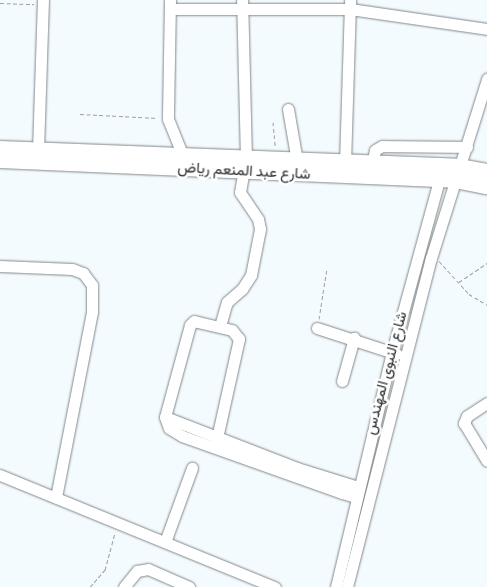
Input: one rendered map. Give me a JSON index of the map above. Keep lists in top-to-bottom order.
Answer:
{
  "streets": {
    "highway": ["شارع عبد المنعم رياض"],
    "street": ["شارع النبوى المهندس"]
  },
  "crossings": [
    ["شارع عبد المنعم رياض", "شارع النبوى المهندس"]
  ]
}
